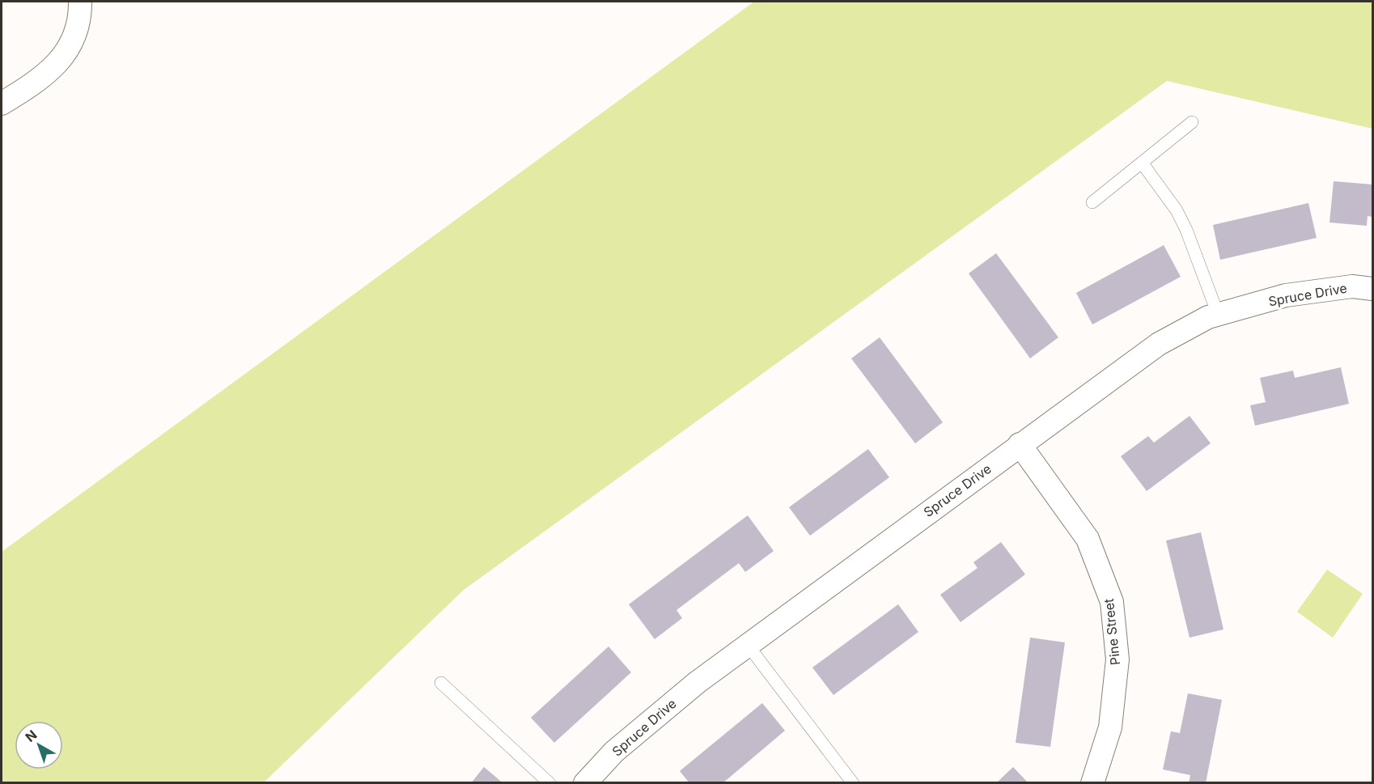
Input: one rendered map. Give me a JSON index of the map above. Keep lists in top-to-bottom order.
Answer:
{
  "streets": {
    "street": ["Spruce Drive", "Pine Street"]
  },
  "crossings": [
    ["Spruce Drive", "Pine Street"]
  ],
  "north": "top left"
}
